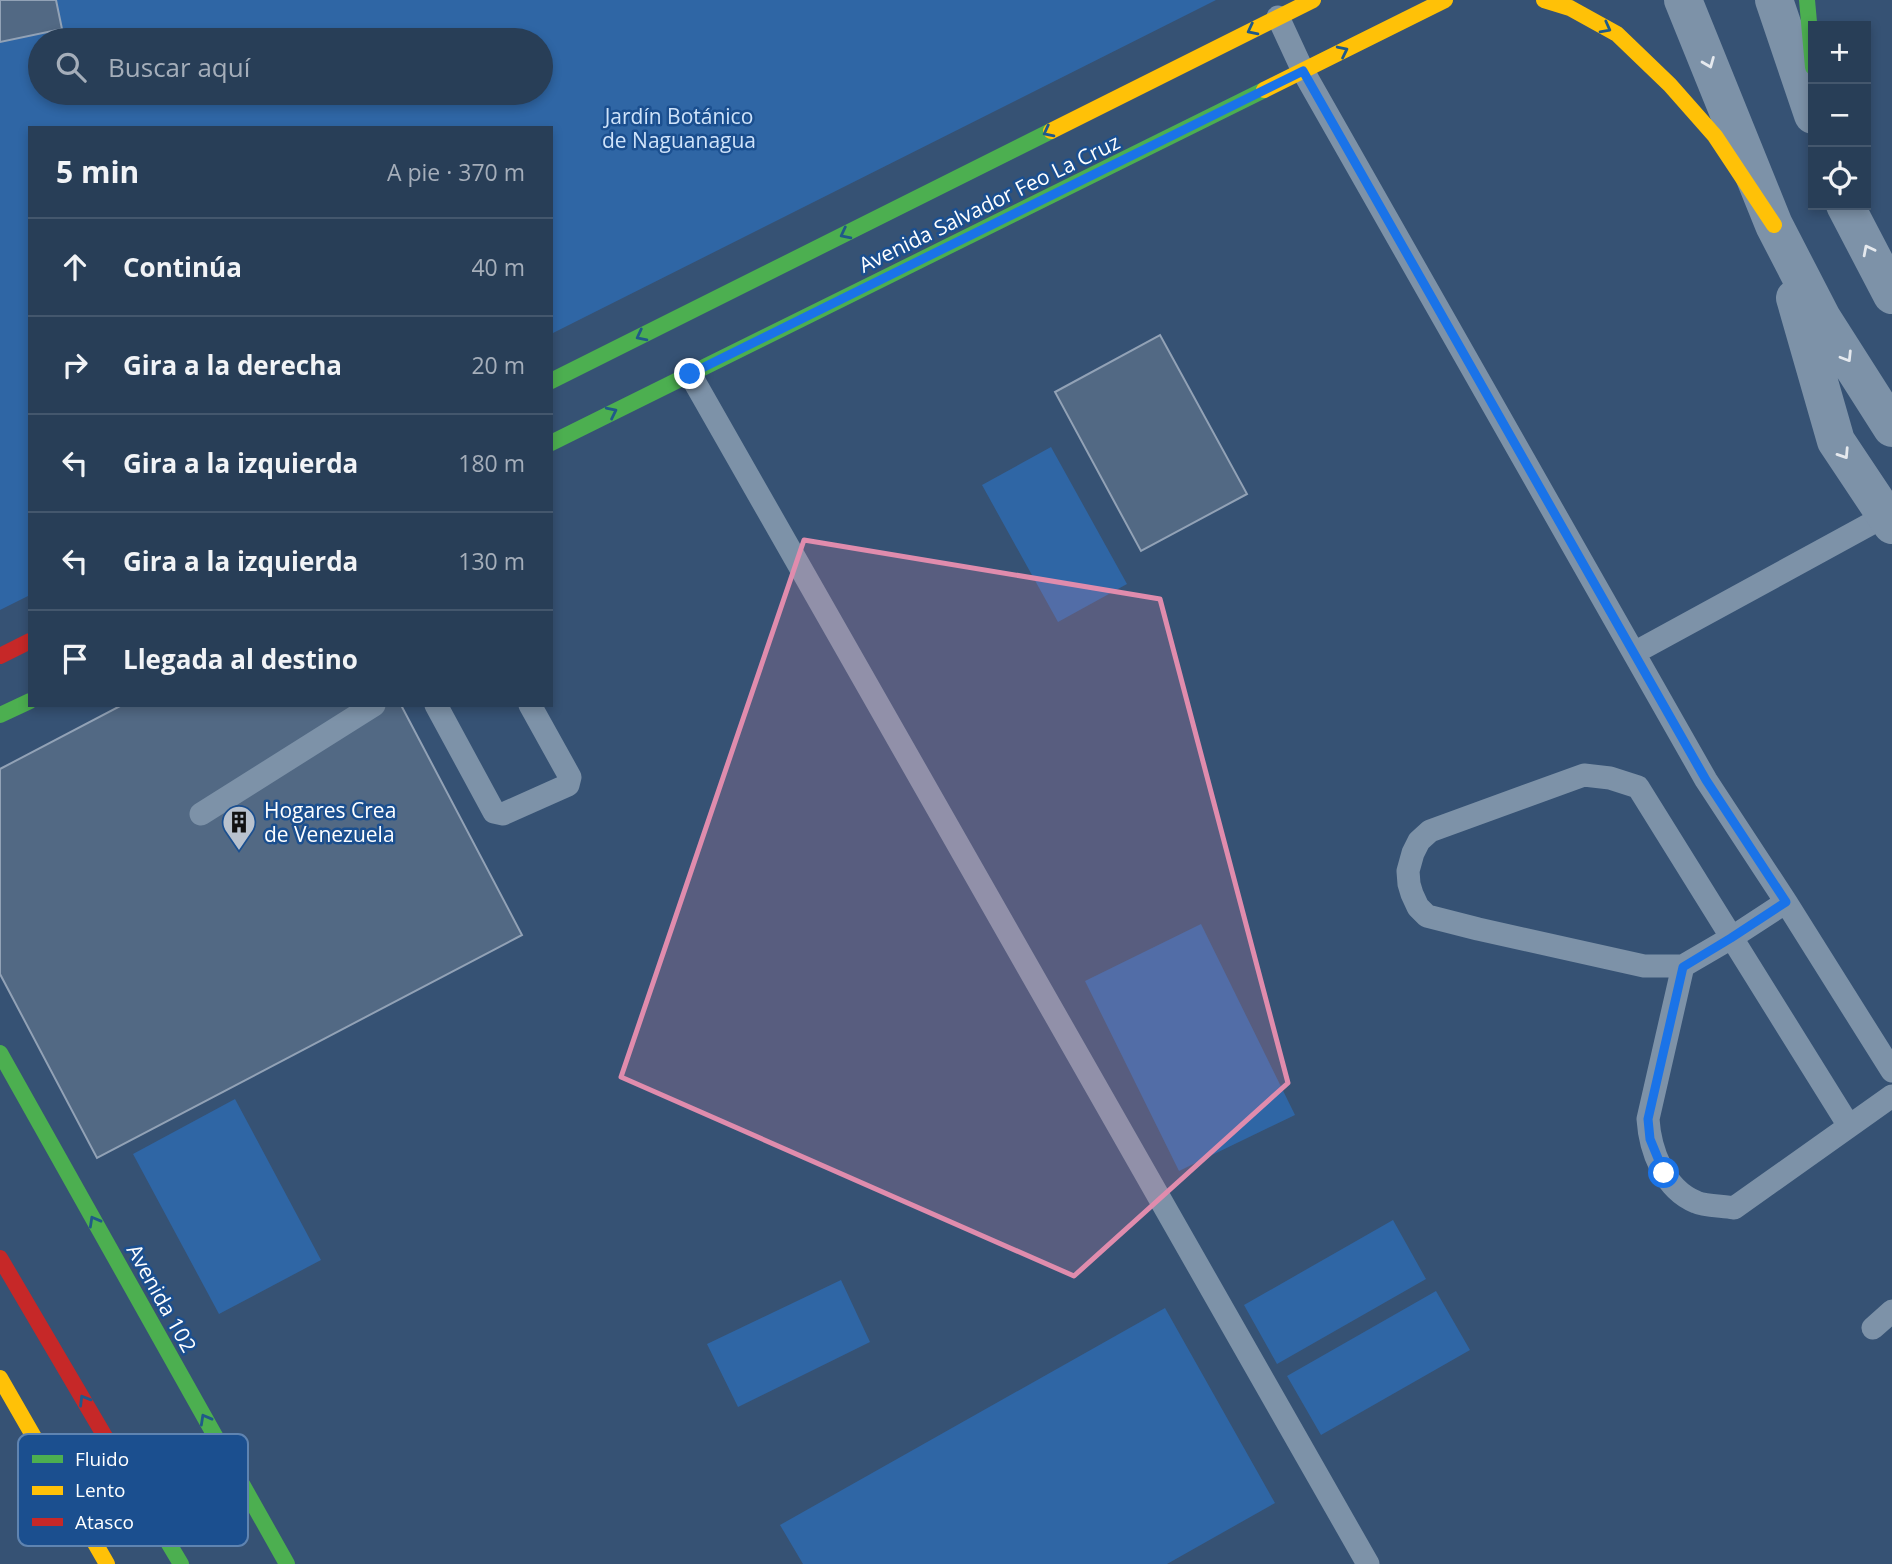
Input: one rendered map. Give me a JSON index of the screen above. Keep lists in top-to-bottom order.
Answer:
{
  "streets": {
    "street": ["Avenida Salvador Feo La Cruz", "Avenida 102"]
  },
  "parks": ["Jardín Botánico de Naguanagua"],
  "places": {
    "building": ["Hogares Crea de Venezuela"]
  },
  "legend": ["Fluido", "Lento", "Atasco"],
  "page": {
    "map_buttons": ["+", "−"],
    "search": "Buscar aquí",
    "heading": ["5 min", "A pie · 370 m"],
    "list": [
      ["Continúa", "40 m"],
      ["Gira a la derecha", "20 m"],
      ["Gira a la izquierda", "180 m"],
      ["Gira a la izquierda", "130 m"],
      "Llegada al destino"
    ]
  }
}
